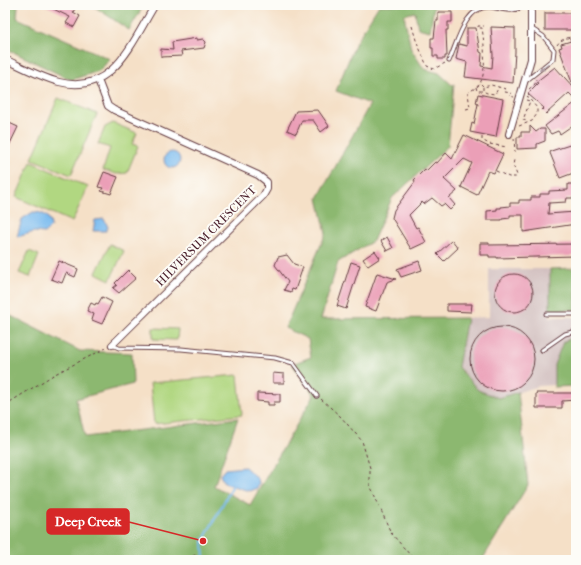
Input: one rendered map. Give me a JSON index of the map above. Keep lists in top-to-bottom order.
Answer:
{
  "streets": {
    "street": ["HILVERSUM CRESCENT"]
  },
  "places": ["Deep Creek"]
}
